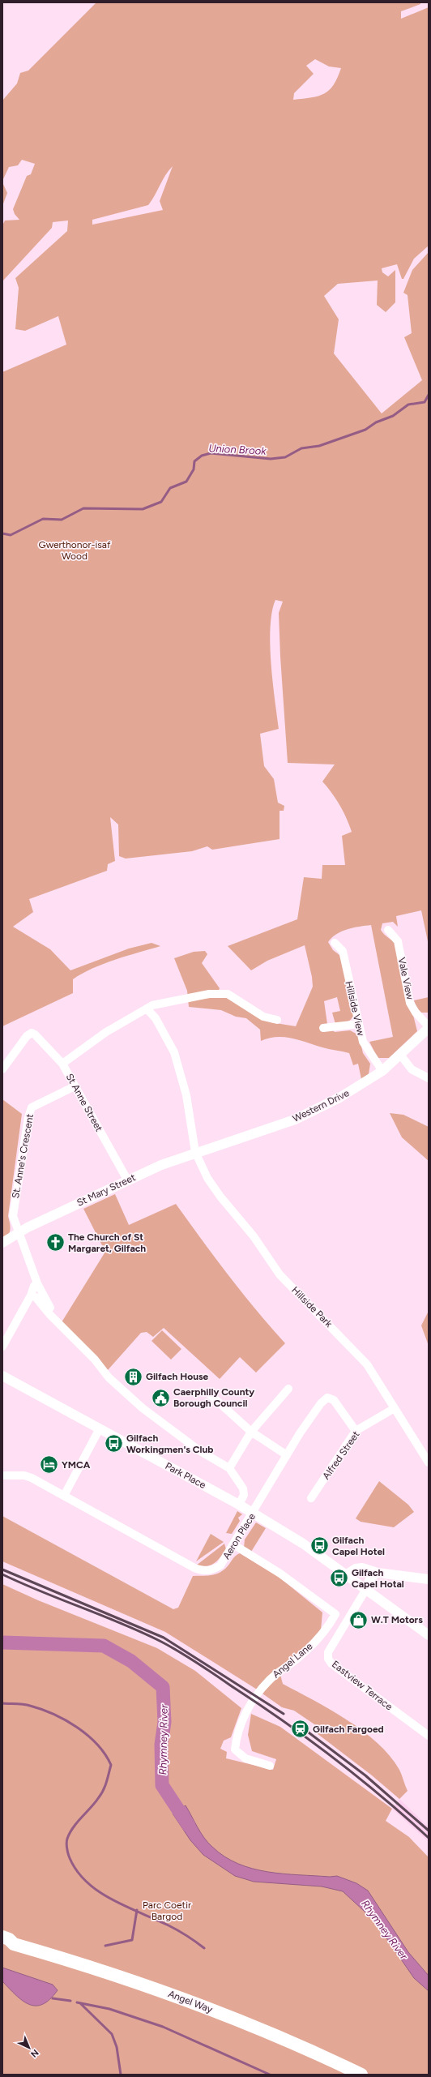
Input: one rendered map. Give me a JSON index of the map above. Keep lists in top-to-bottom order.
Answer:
{
  "streets": {
    "main road": ["Angel Way"],
    "street": [
      "Vale View",
      "Hillside View",
      "St Anne Street",
      "Western Drive",
      "St. Anne's Crescent",
      "St Mary Street",
      "Hillside Park",
      "Alfred Street",
      "Park Place",
      "Aeron Place",
      "Angel Lane",
      "Eastview Terrace"
    ]
  },
  "crossings": [
    ["Vale View", "Western Drive"],
    ["Hillside View", "Western Drive"],
    ["St Anne Street", "St. Anne's Crescent"],
    ["St Anne Street", "St Mary Street"],
    ["Western Drive", "St Mary Street"],
    ["Western Drive", "Hillside Park"],
    ["St. Anne's Crescent", "St Mary Street"],
    ["St Mary Street", "Hillside Park"],
    ["Hillside Park", "Alfred Street"],
    ["Alfred Street", "Aeron Place"],
    ["Park Place", "Aeron Place"],
    ["Park Place", "Eastview Terrace"],
    ["Aeron Place", "Angel Lane"]
  ],
  "water": ["Union Brook", "Rhymney River"],
  "parks": ["Gwerthonor-isaf Wood", "Parc Coetir Bargod"],
  "places": {
    "church": ["The Church of St Margaret, Gilfach"],
    "building": ["Gilfach House"],
    "public building": ["Caerphilly County Borough Council"],
    "bus stop": ["Gilfach Workingmen's Club", "Gilfach Capel Hotel", "Gilfach Capel Hotal"],
    "hotel": ["YMCA"],
    "shop": ["W.T Motors"],
    "station": ["Gilfach Fargoed"]
  },
  "north": "bottom right"
}
